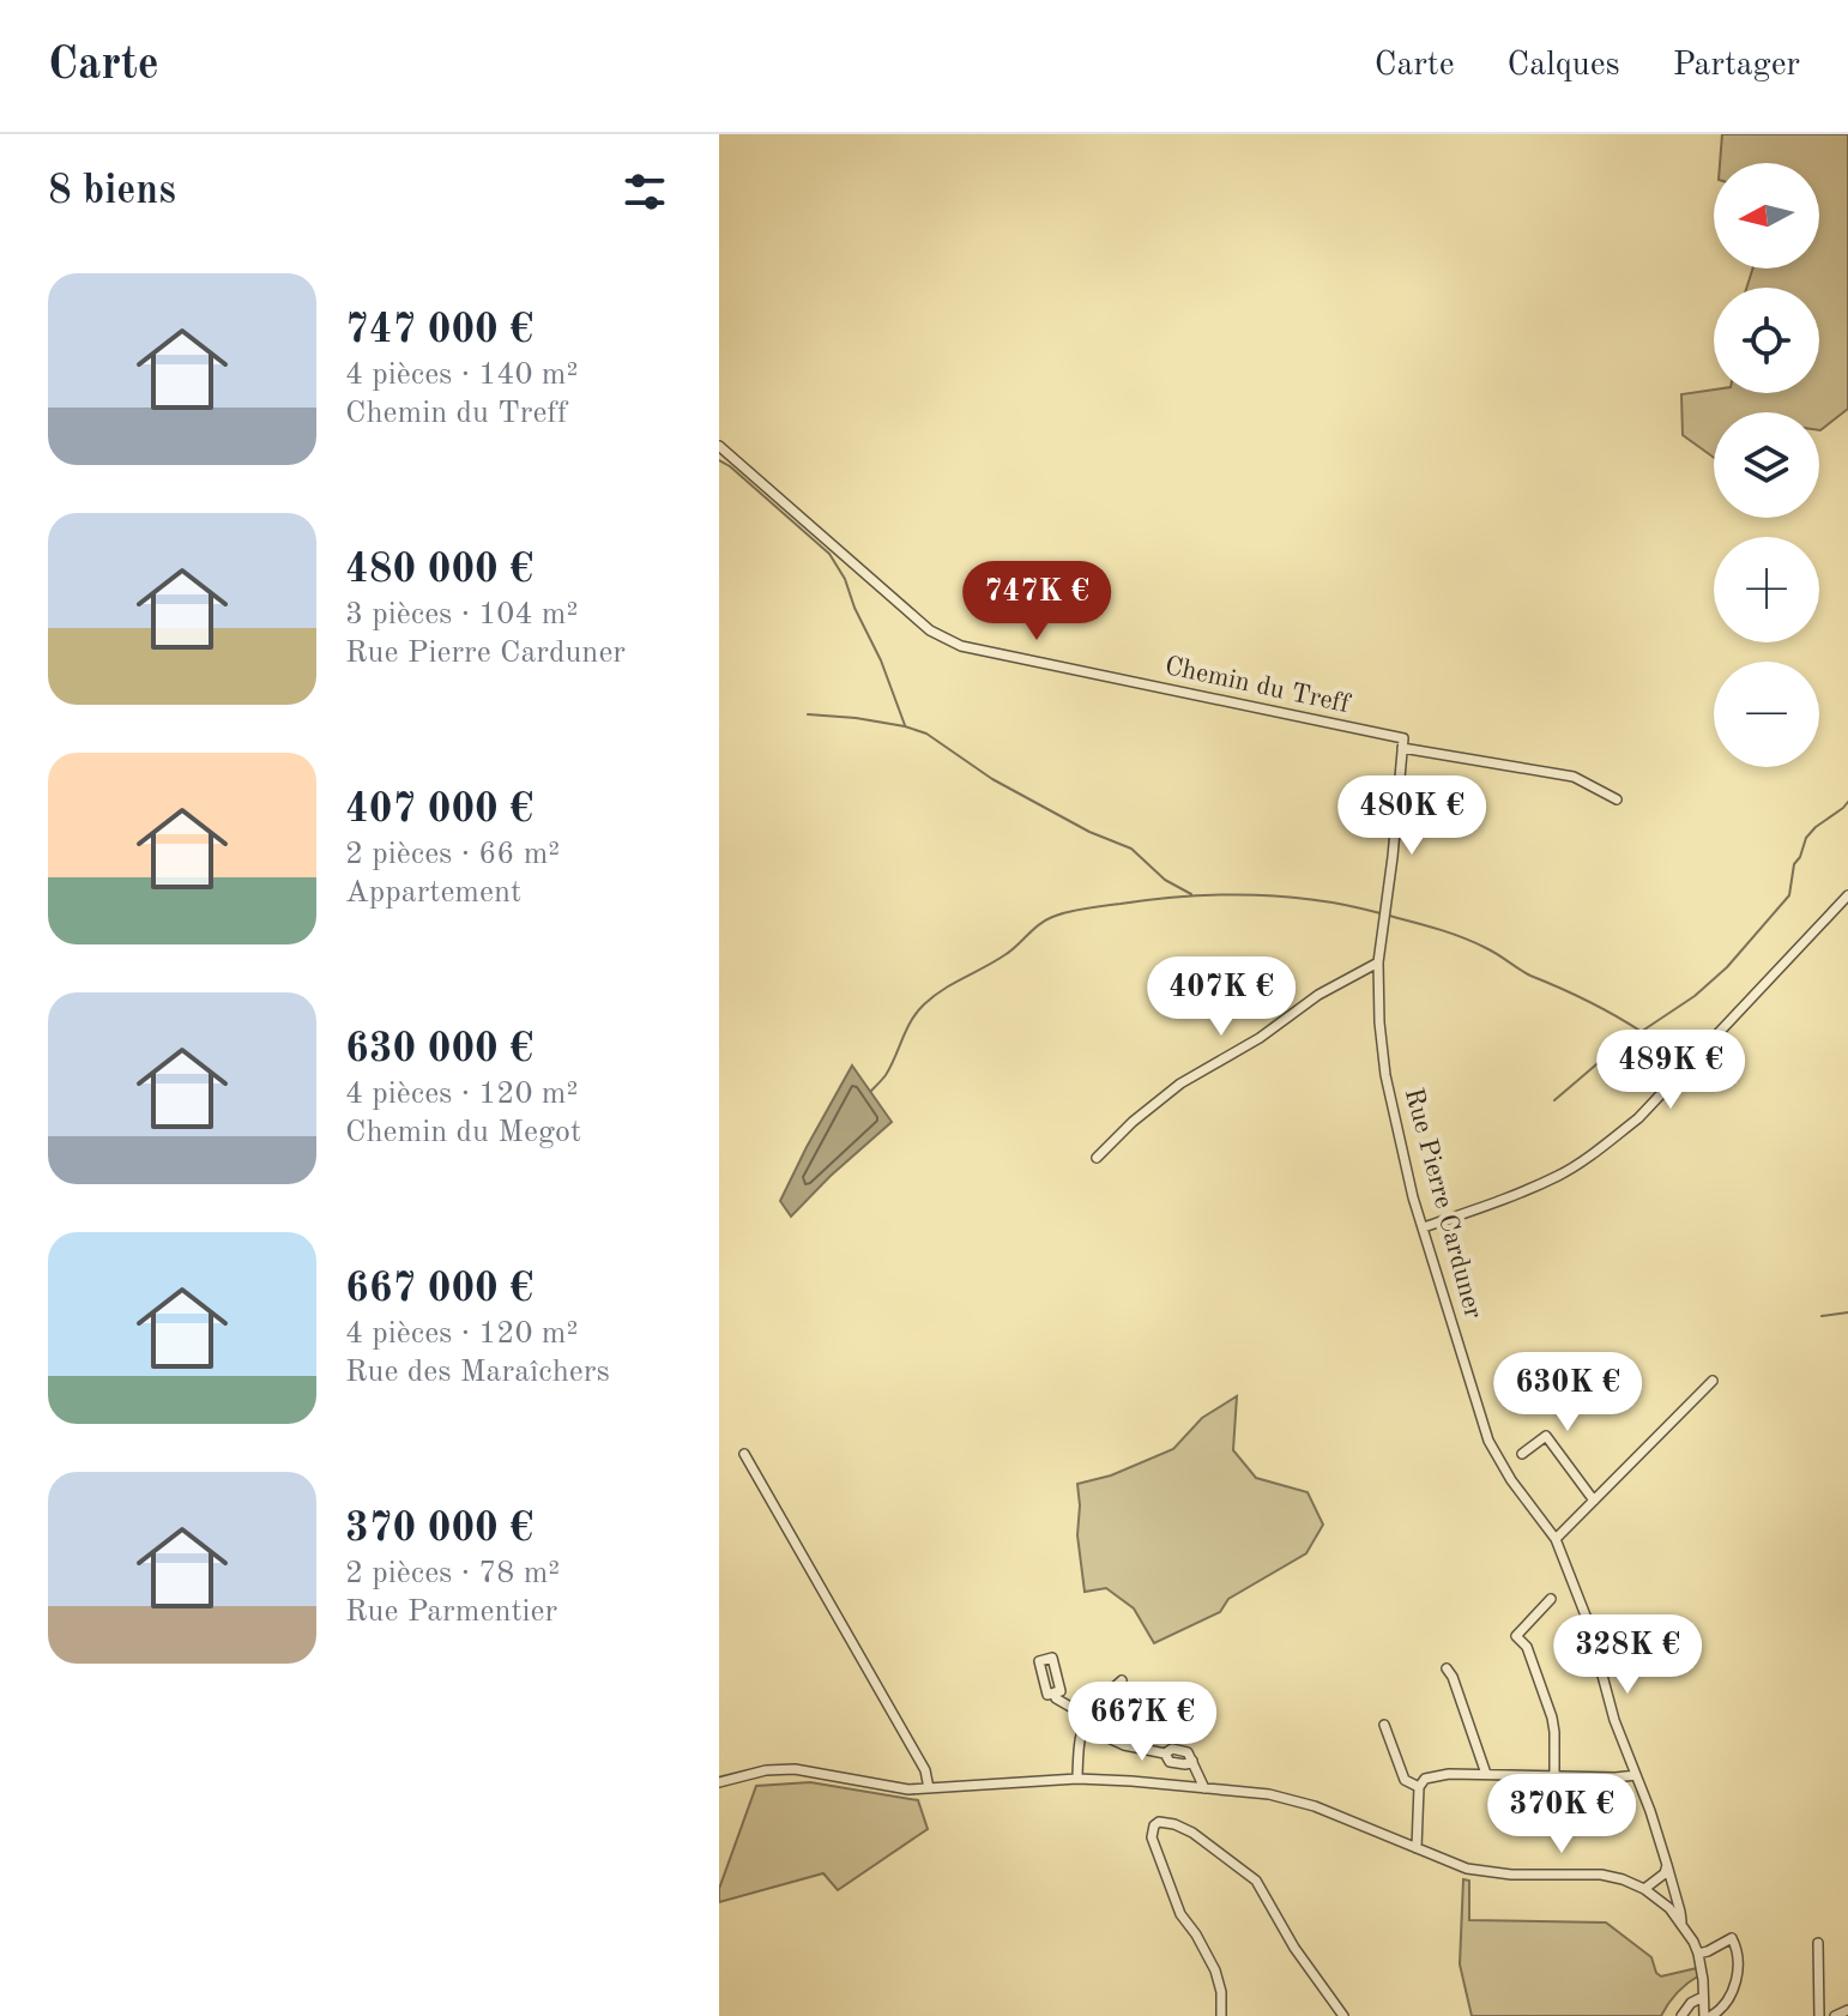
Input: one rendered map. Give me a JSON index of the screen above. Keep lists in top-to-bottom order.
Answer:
{
  "streets": {
    "street": ["Chemin du Treff", "Rue Pierre Carduner"]
  },
  "crossings": [
    ["Chemin du Treff", "Rue Pierre Carduner"]
  ],
  "north": "left",
  "page": {
    "header": "Carte",
    "nav": ["Carte", "Calques", "Partager"],
    "heading": "8 biens",
    "map_buttons": ["+", "−"],
    "list": [
      {
        "name": "747 000 €",
        "note": "4 pièces · 140 m² · Chemin du Treff"
      },
      {
        "name": "480 000 €",
        "note": "3 pièces · 104 m² · Rue Pierre Carduner"
      },
      {
        "name": "407 000 €",
        "note": "2 pièces · 66 m² · Appartement"
      },
      {
        "name": "630 000 €",
        "note": "4 pièces · 120 m² · Chemin du Megot"
      },
      {
        "name": "667 000 €",
        "note": "4 pièces · 120 m² · Rue des Maraîchers"
      },
      {
        "name": "370 000 €",
        "note": "2 pièces · 78 m² · Rue Parmentier"
      }
    ],
    "price": [
      "747K €",
      "480K €",
      "407K €",
      "489K €",
      "630K €",
      "328K €",
      "667K €",
      "370K €"
    ]
  }
}
